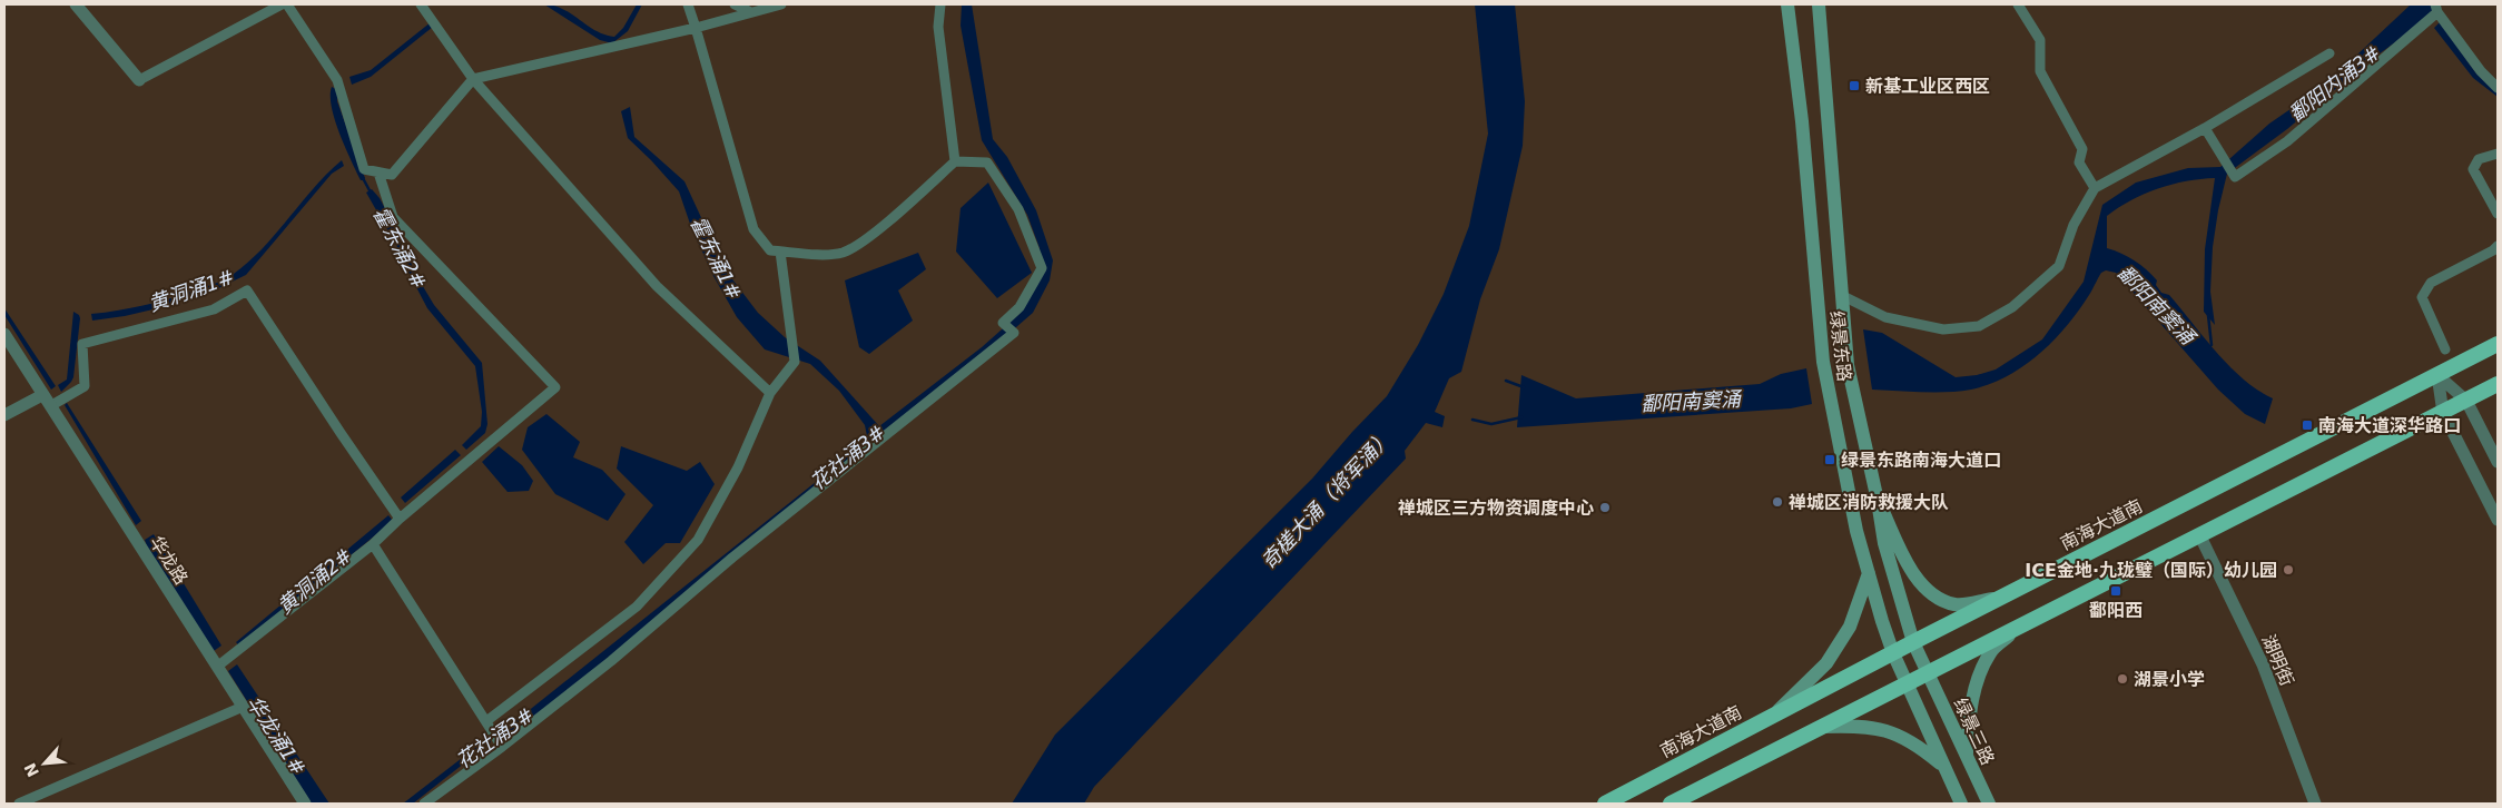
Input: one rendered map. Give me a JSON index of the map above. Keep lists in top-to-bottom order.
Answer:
{
  "streets": {
    "highway": ["南海大道南"],
    "main road": ["绿景东路", "绿景三路"],
    "street": ["华龙路", "湖明街"]
  },
  "crossings": [
    ["绿景东路", "南海大道南"],
    ["绿景东路", "绿景三路"]
  ],
  "water": [
    "鄱阳内涌3#",
    "霍东涌2#",
    "霍东涌1#",
    "黄洞涌1#",
    "鄱阳南窦涌",
    "花社涌3#",
    "奇槎大涌（将军涌）",
    "黄洞涌2#",
    "华龙涌1#"
  ],
  "places": {
    "transit": [
      "新基工业区西区",
      "南海大道深华路口",
      "绿景东路南海大道口",
      "鄱阳西"
    ],
    "other": [
      "禅城区消防救援大队",
      "禅城区三方物资调度中心",
      "ICE金地·九珑璧（国际）幼儿园",
      "湖景小学"
    ]
  },
  "north": "bottom left"
}
